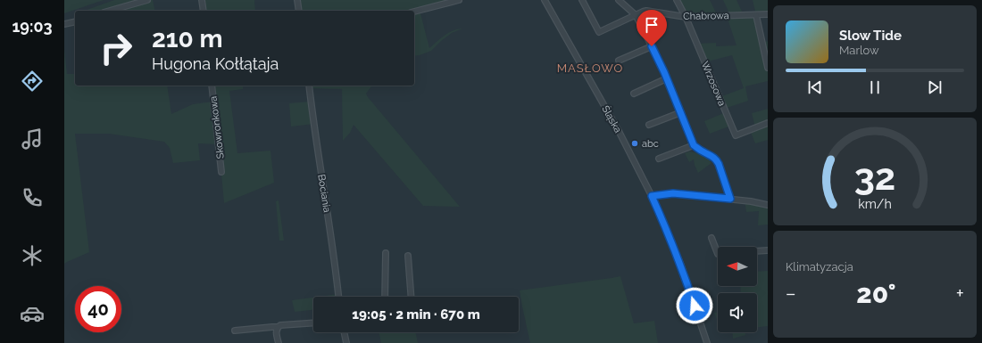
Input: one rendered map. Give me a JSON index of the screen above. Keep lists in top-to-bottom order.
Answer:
{
  "streets": {
    "street": [
      "Chabrowa",
      "Wrzosowa",
      "Śląska",
      "Skowronkowa",
      "Bociania"
    ]
  },
  "crossings": [
    ["Chabrowa", "Wrzosowa"]
  ],
  "districts": ["MASŁOWO"],
  "places": ["abc"],
  "north": "left",
  "page": {
    "tabs": "19:03",
    "turn": ["210 m", "Hugona Kołłątaja"],
    "song": ["Slow Tide", "Marlow"],
    "tile": "Klimatyzacja",
    "heat": ["−", "20°", "+"],
    "limit": "40",
    "trip": "19:05 · 2 min · 670 m",
    "gauge": ["32", "km/h"]
  }
}
